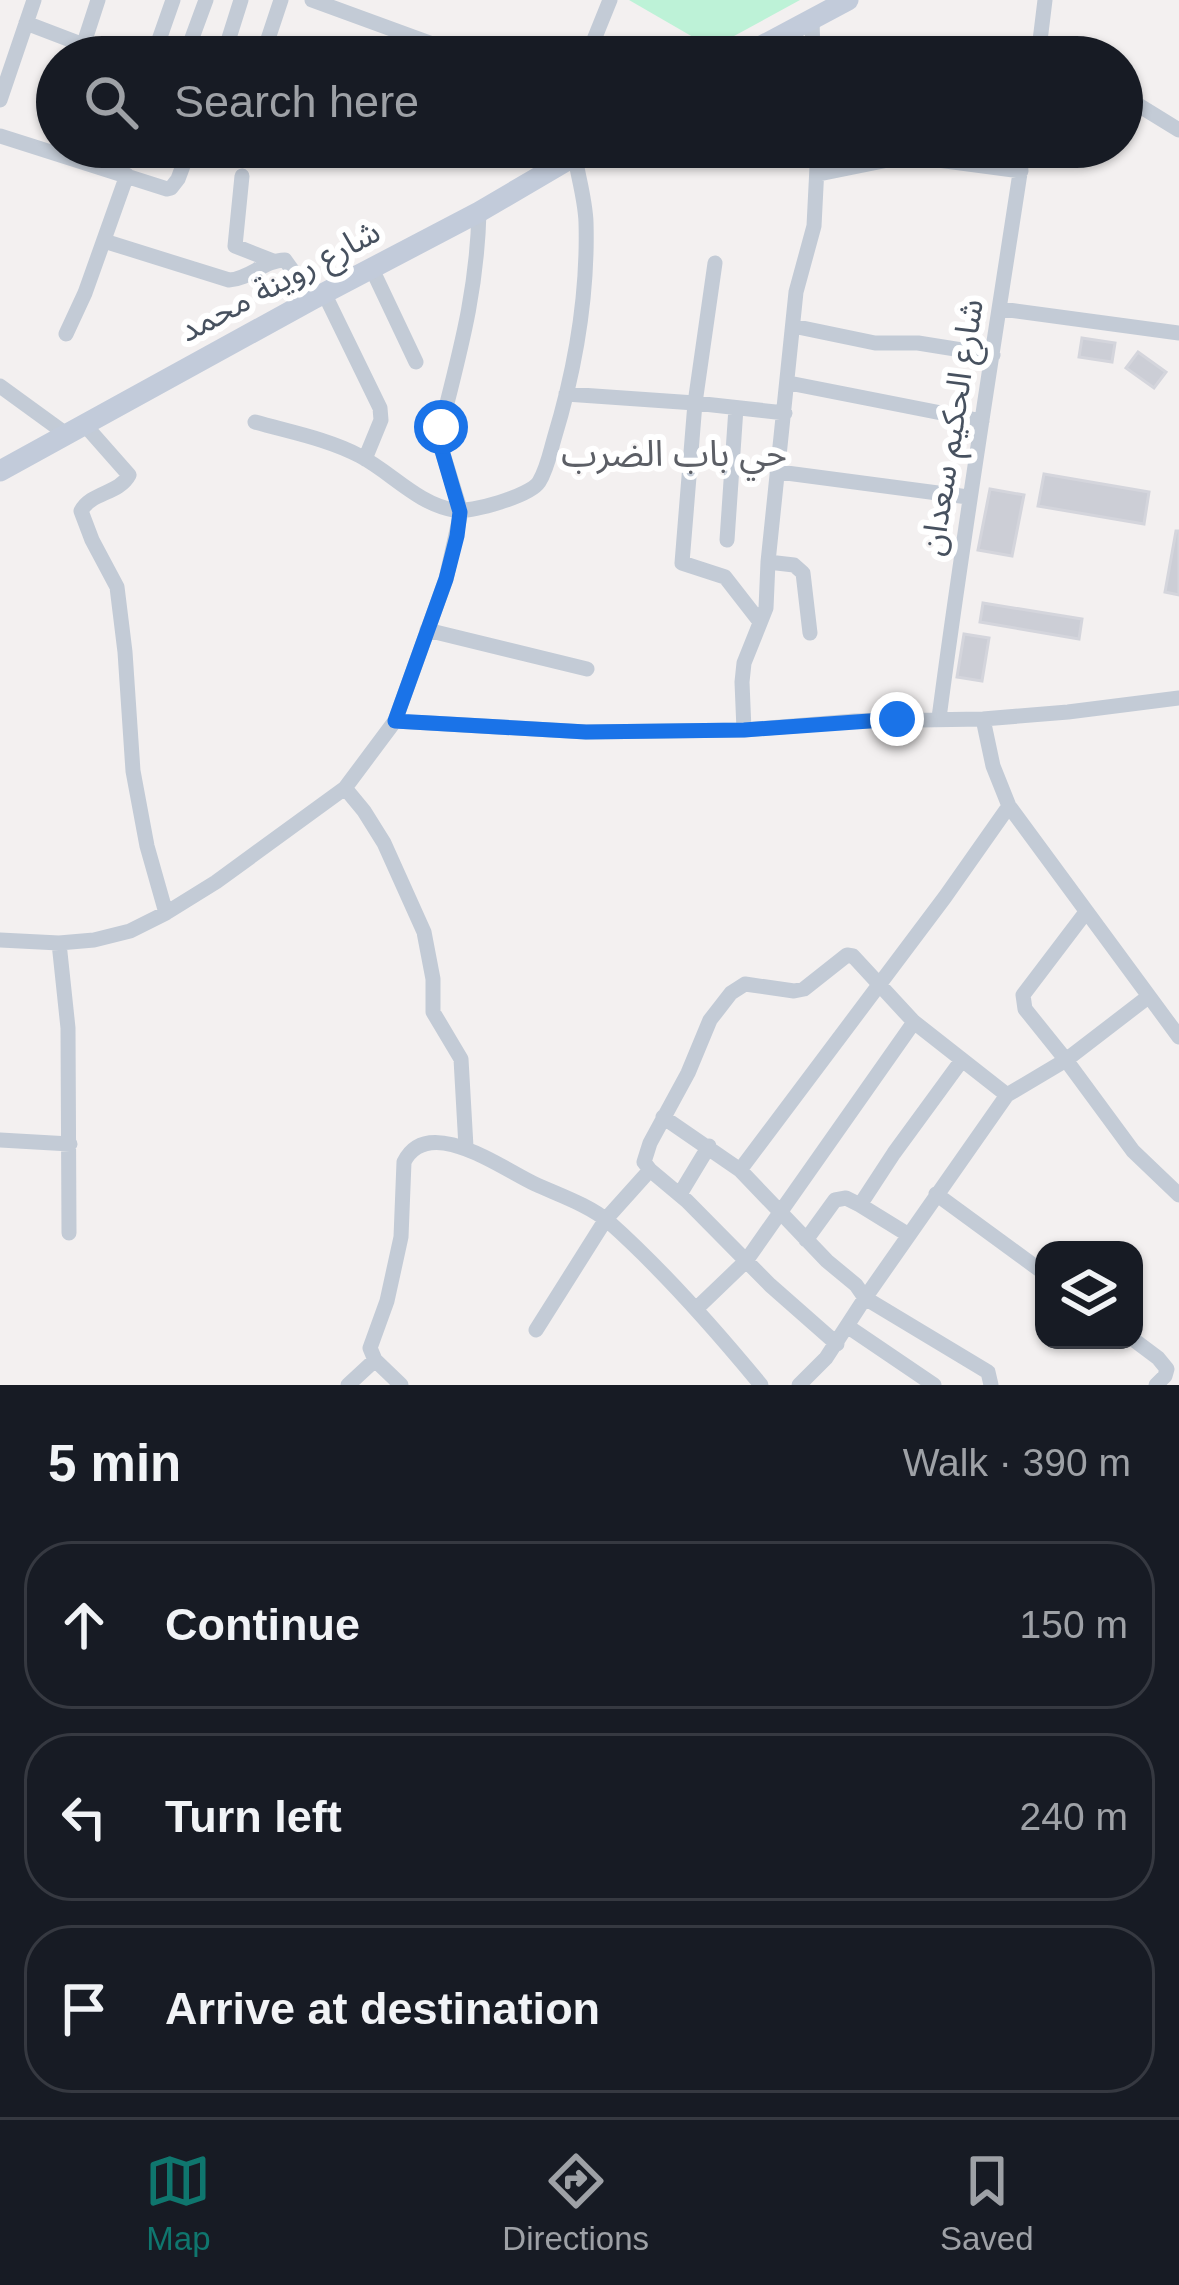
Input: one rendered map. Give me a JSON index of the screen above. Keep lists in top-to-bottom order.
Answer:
{
  "streets": {
    "main road": ["شارع روينة محمد"],
    "street": ["شارع الحكيم سعدان"]
  },
  "districts": ["حي باب الضرب"],
  "page": {
    "search": "Search here",
    "heading": ["5 min", "Walk · 390 m"],
    "list": [
      ["Continue", "150 m"],
      ["Turn left", "240 m"],
      "Arrive at destination"
    ],
    "nav": ["Map", "Directions", "Saved"]
  }
}
